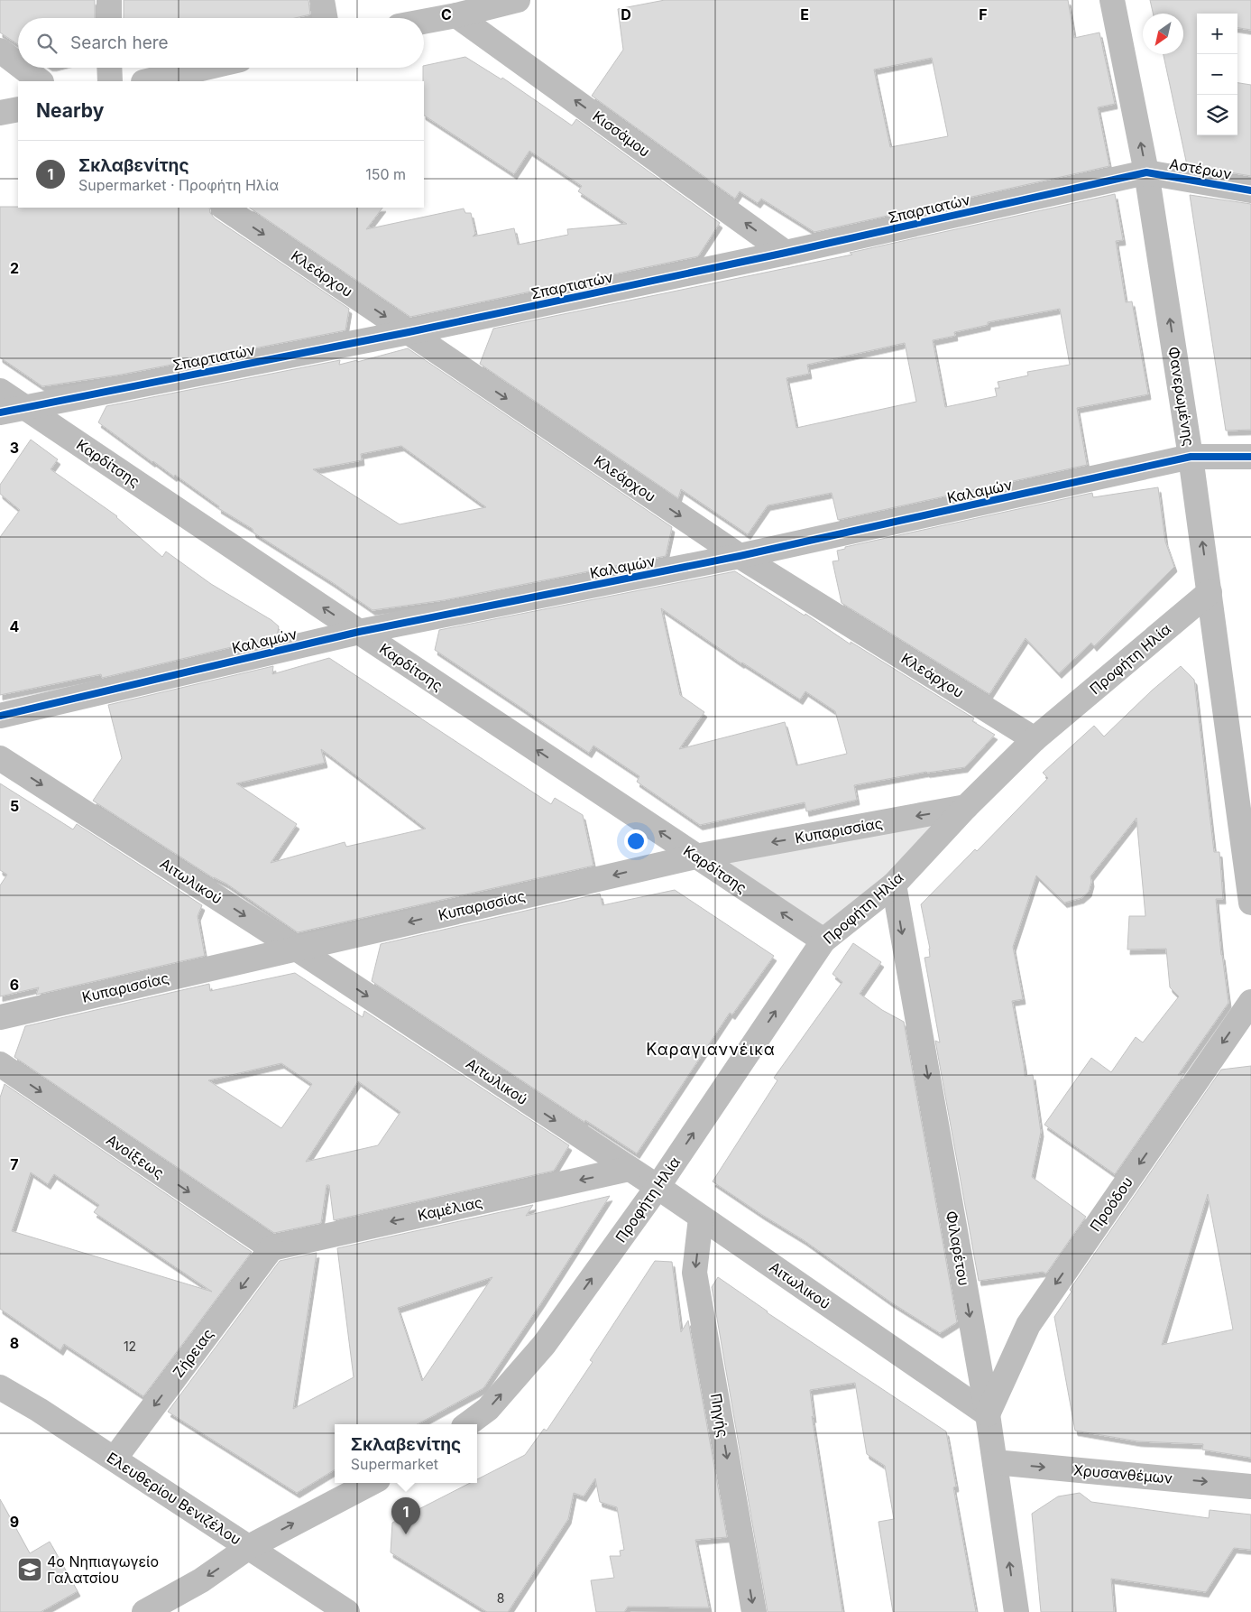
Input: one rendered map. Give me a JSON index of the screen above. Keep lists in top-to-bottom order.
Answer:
{
  "streets": {
    "street": [
      "Κισσάμου",
      "Αστέρων",
      "Σπαρτιατών",
      "Κλεάρχου",
      "Φανερωμένης",
      "Καρδίτσης",
      "Καλαμών",
      "Προφήτη Ηλία",
      "Κυπαρισσίας",
      "Αιτωλικού",
      "Ανοίξεως",
      "Προόδου",
      "Καμέλιας",
      "Φιλαρέτου",
      "Ζήρειας",
      "Πηγής",
      "Χρυσανθέμων",
      "Ελευθερίου Βενιζέλου"
    ]
  },
  "crossings": [
    ["Κισσάμου", "Σπαρτιατών"],
    ["Αστέρων", "Σπαρτιατών"],
    ["Αστέρων", "Φανερωμένης"],
    ["Σπαρτιατών", "Κλεάρχου"],
    ["Σπαρτιατών", "Φανερωμένης"],
    ["Σπαρτιατών", "Καρδίτσης"],
    ["Κλεάρχου", "Καλαμών"],
    ["Κλεάρχου", "Προφήτη Ηλία"],
    ["Φανερωμένης", "Καλαμών"],
    ["Φανερωμένης", "Προφήτη Ηλία"],
    ["Καρδίτσης", "Καλαμών"],
    ["Καρδίτσης", "Προφήτη Ηλία"],
    ["Καρδίτσης", "Κυπαρισσίας"],
    ["Προφήτη Ηλία", "Κυπαρισσίας"],
    ["Προφήτη Ηλία", "Αιτωλικού"],
    ["Προφήτη Ηλία", "Φιλαρέτου"],
    ["Κυπαρισσίας", "Αιτωλικού"],
    ["Αιτωλικού", "Προόδου"],
    ["Αιτωλικού", "Καμέλιας"],
    ["Αιτωλικού", "Φιλαρέτου"],
    ["Αιτωλικού", "Πηγής"],
    ["Ανοίξεως", "Καμέλιας"],
    ["Ανοίξεως", "Ζήρειας"],
    ["Προόδου", "Φιλαρέτου"],
    ["Καμέλιας", "Ζήρειας"],
    ["Φιλαρέτου", "Χρυσανθέμων"],
    ["Ζήρειας", "Ελευθερίου Βενιζέλου"]
  ],
  "one_way": [
    "Κισσάμου",
    "Κλεάρχου",
    "Φανερωμένης",
    "Καρδίτσης",
    "Προφήτη Ηλία",
    "Κυπαρισσίας",
    "Αιτωλικού",
    "Ανοίξεως",
    "Προόδου",
    "Καμέλιας",
    "Ζήρειας",
    "Πηγής",
    "Χρυσανθέμων"
  ],
  "districts": ["Καραγιαννέικα"],
  "places": {
    "school or university": ["4ο Νηπιαγωγείο Γαλατσίου"]
  },
  "house_numbers": ["12", "8"],
  "north": "bottom left",
  "page": {
    "map_buttons": ["+", "−"],
    "search": "Search here",
    "heading": "Nearby",
    "list": [
      {
        "mark": "1",
        "name": "Σκλαβενίτης",
        "note": "Supermarket · Προφήτη Ηλία",
        "value": "150 m"
      }
    ],
    "popup": ["Σκλαβενίτης", "Supermarket"],
    "pins": "1"
  },
  "grid": {
    "columns": [
      "C",
      "D",
      "E",
      "F"
    ],
    "rows": [
      "2",
      "3",
      "4",
      "5",
      "6",
      "7",
      "8",
      "9"
    ]
  }
}
